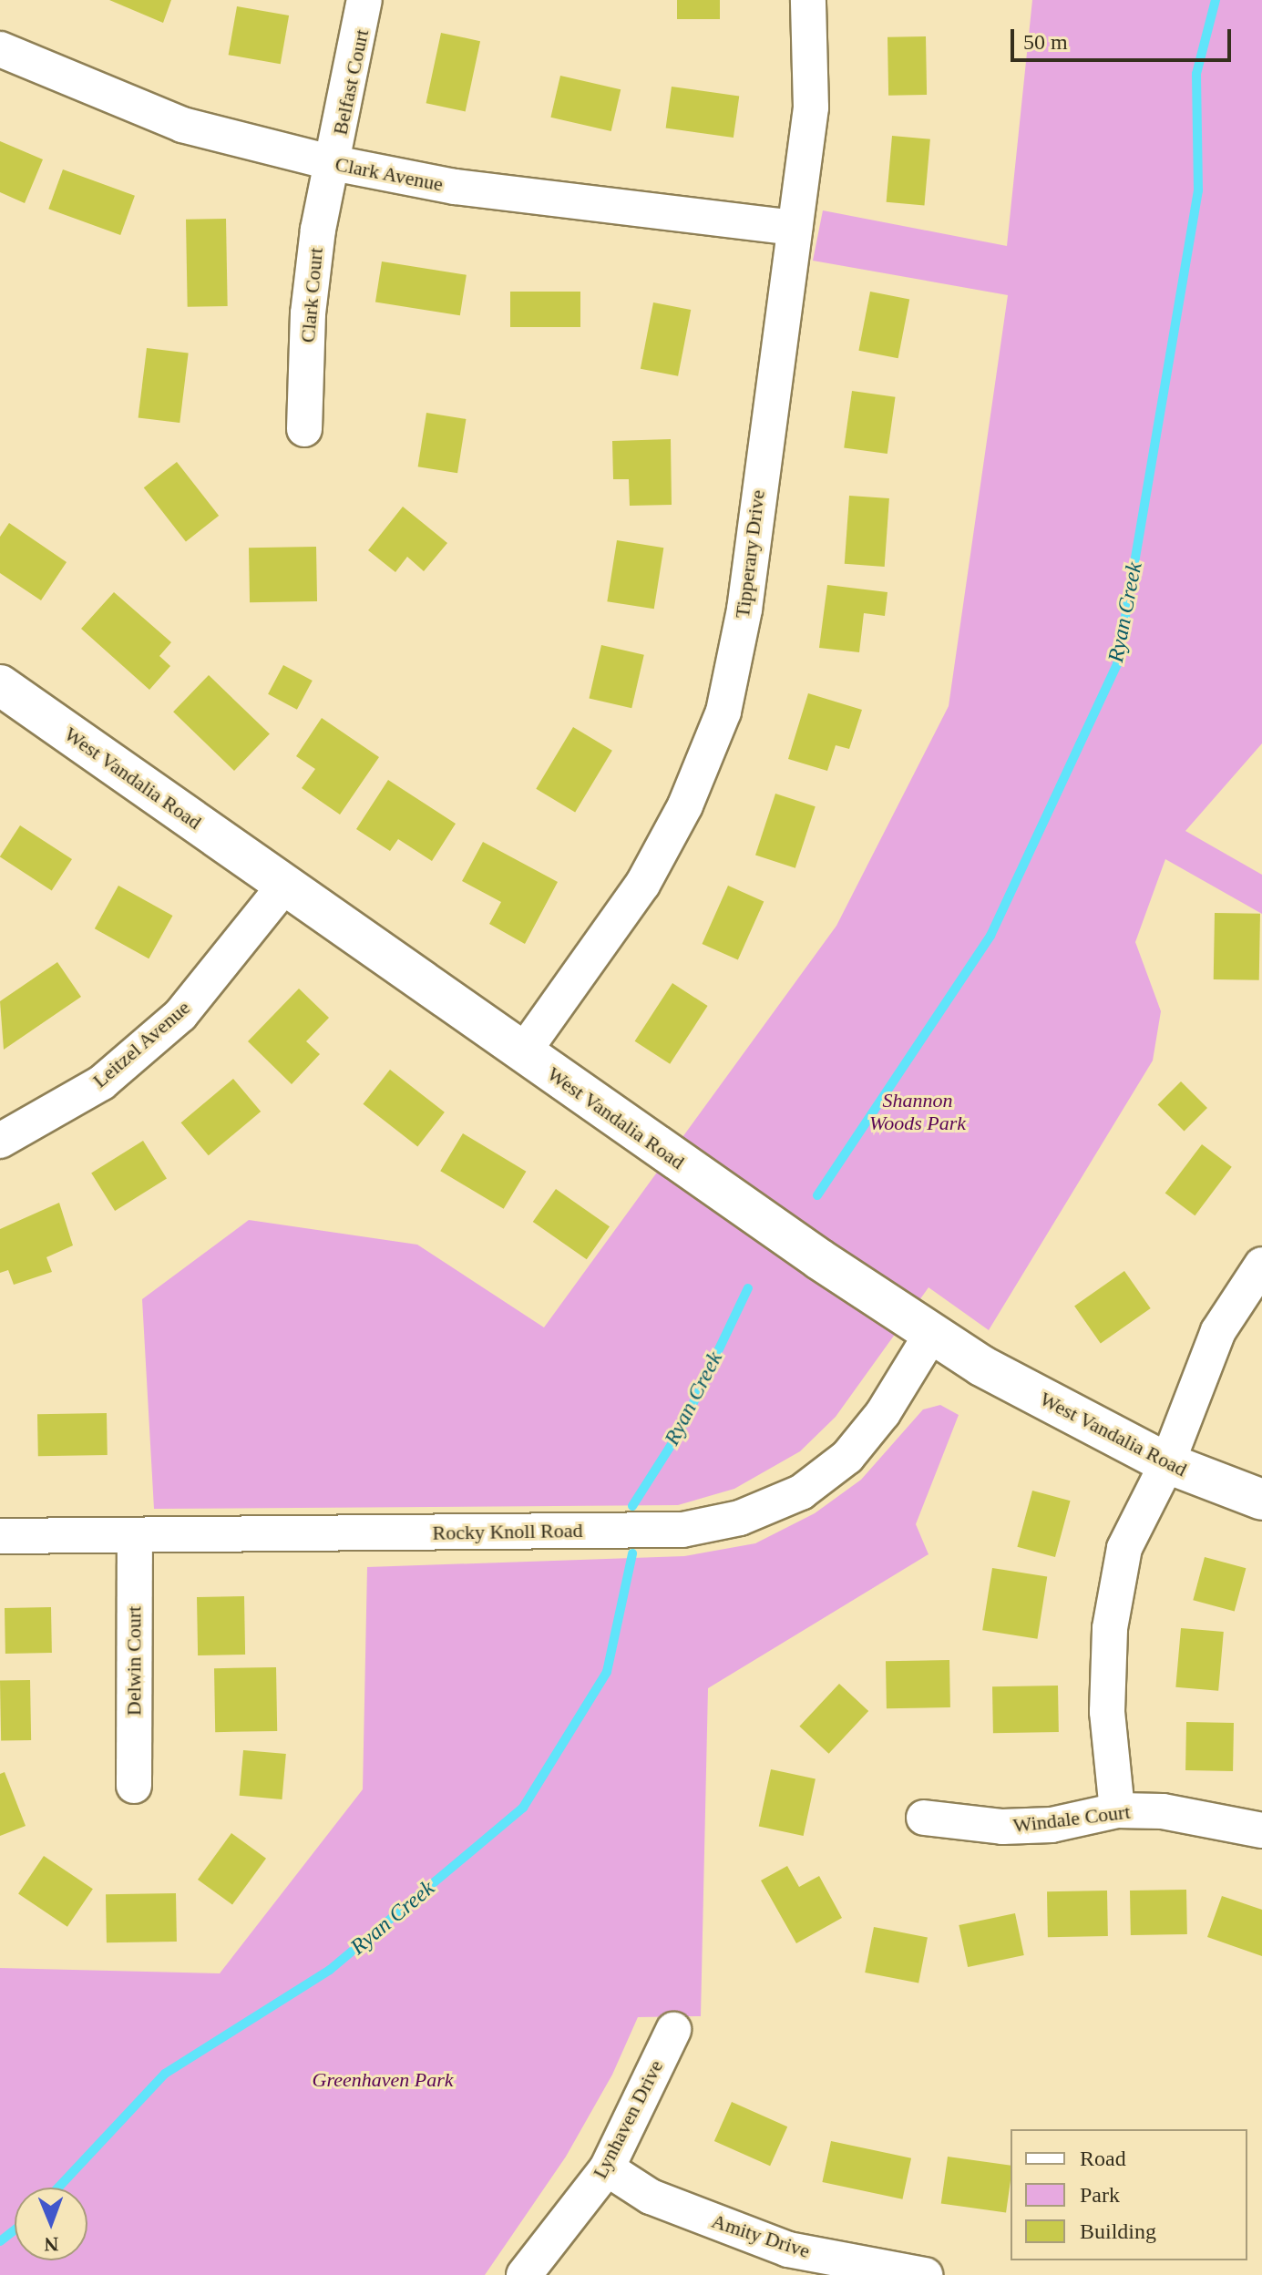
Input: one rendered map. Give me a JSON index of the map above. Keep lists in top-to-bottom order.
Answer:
{
  "streets": {
    "main road": ["West Vandalia Road"],
    "street": [
      "Belfast Court",
      "Clark Avenue",
      "Clark Court",
      "Tipperary Drive",
      "Leitzel Avenue",
      "Rocky Knoll Road",
      "Delwin Court",
      "Windale Court",
      "Lynhaven Drive",
      "Amity Drive"
    ]
  },
  "crossings": [
    ["Belfast Court", "Clark Avenue"],
    ["Belfast Court", "Clark Court"],
    ["Clark Avenue", "Clark Court"],
    ["Clark Avenue", "Tipperary Drive"],
    ["Tipperary Drive", "West Vandalia Road"],
    ["West Vandalia Road", "Leitzel Avenue"],
    ["West Vandalia Road", "Rocky Knoll Road"],
    ["Rocky Knoll Road", "Delwin Court"],
    ["Lynhaven Drive", "Amity Drive"]
  ],
  "water": ["Ryan Creek"],
  "parks": ["Shannon Woods Park", "Greenhaven Park"],
  "legend": ["Road", "Park", "Building"],
  "scale_bar": "50 m",
  "north": "bottom"
}
